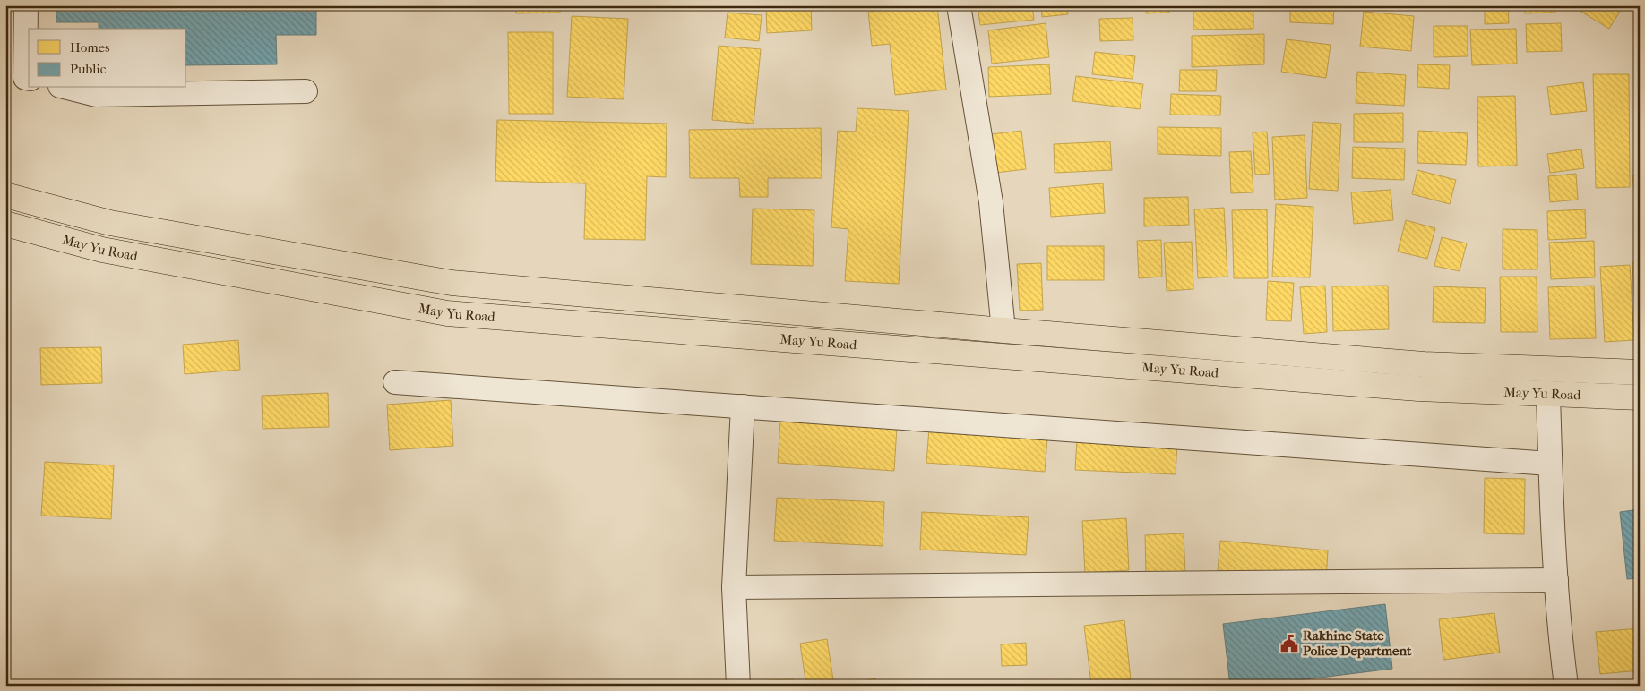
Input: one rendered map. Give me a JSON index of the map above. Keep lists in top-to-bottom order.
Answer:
{
  "streets": {
    "main road": ["May Yu Road"]
  },
  "places": {
    "public building": ["Rakhine State Police Department"]
  },
  "legend": ["Homes", "Public"]
}
